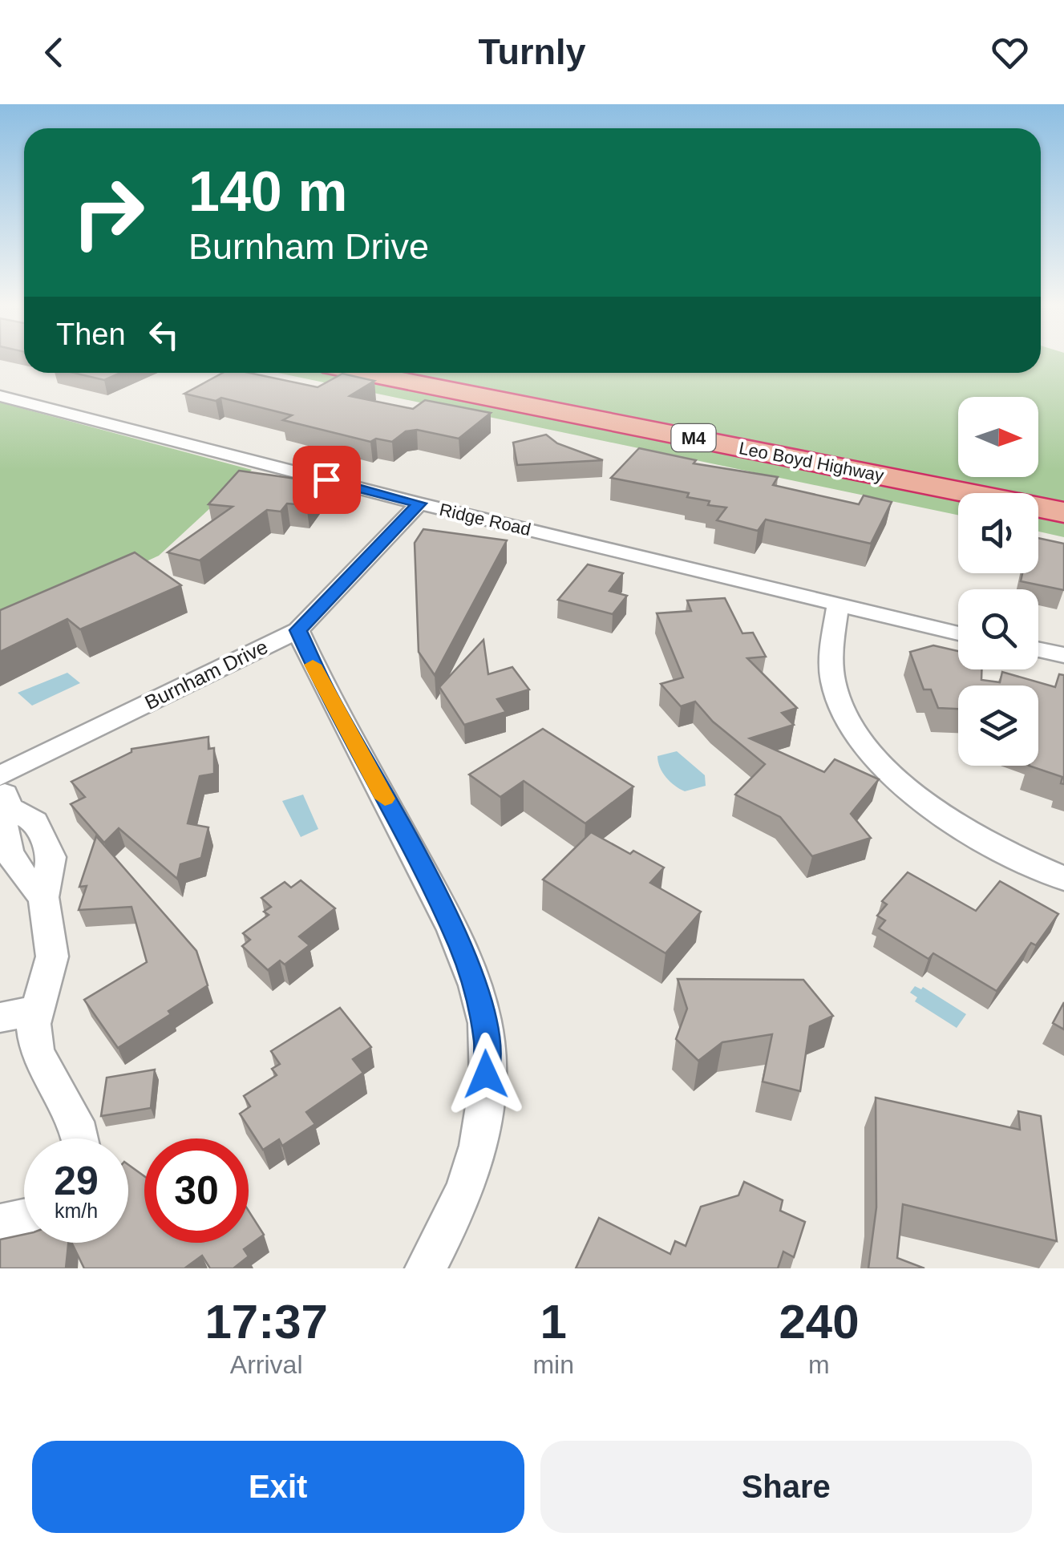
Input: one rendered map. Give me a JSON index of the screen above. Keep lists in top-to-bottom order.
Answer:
{
  "streets": {
    "highway": ["M4", "Leo Boyd Highway"],
    "street": ["Ridge Road", "Burnham Drive"]
  },
  "crossings": [
    ["Ridge Road", "Burnham Drive"]
  ],
  "north": "right",
  "page": {
    "header": "Turnly",
    "turn": ["140 m", "Burnham Drive"],
    "then": "Then",
    "speed": "29 km/h",
    "limit": "30",
    "eta": [
      "17:37",
      "Arrival",
      "1",
      "min",
      "240",
      "m"
    ],
    "buttons": ["Exit", "Share"]
  }
}
